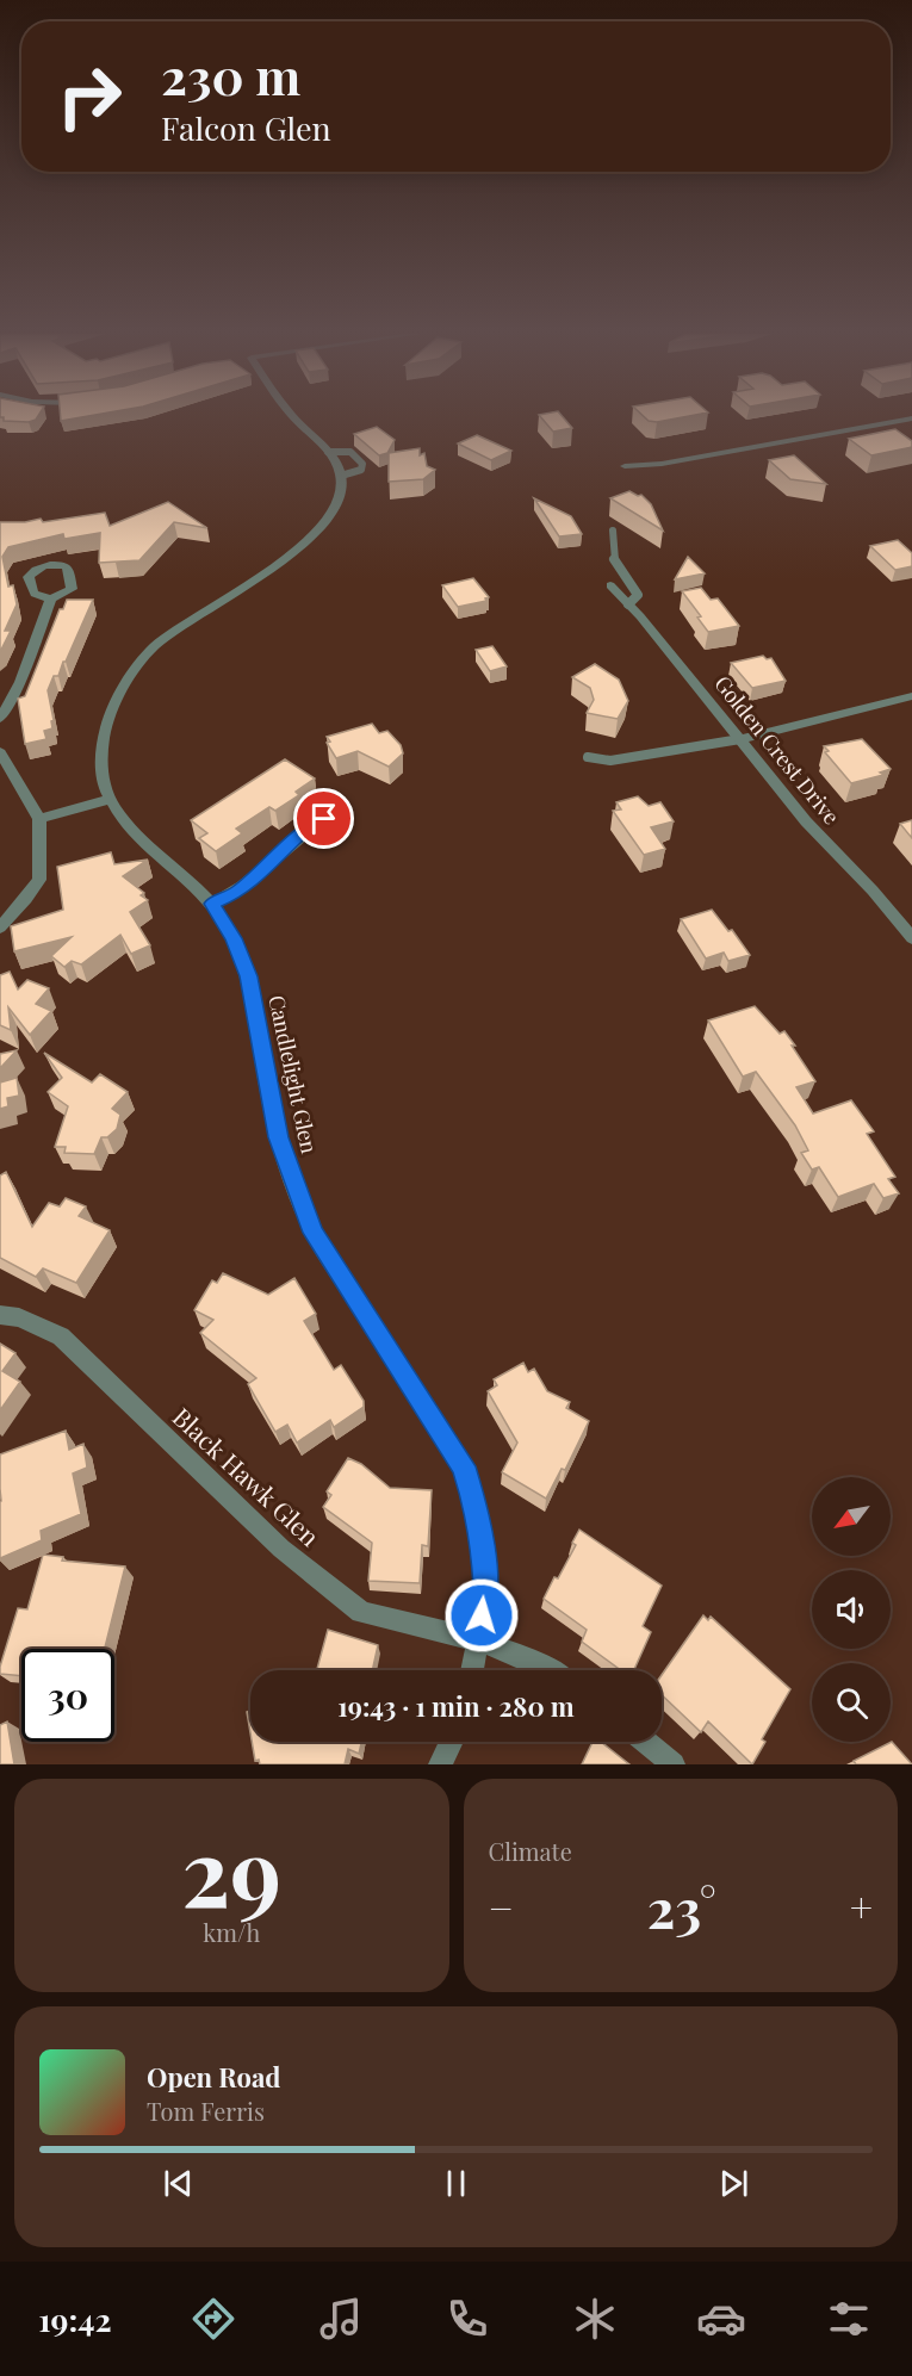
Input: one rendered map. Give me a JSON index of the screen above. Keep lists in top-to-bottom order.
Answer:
{
  "streets": {
    "street": ["Golden Crest Drive", "Candlelight Glen", "Black Hawk Glen"]
  },
  "crossings": [
    ["Candlelight Glen", "Black Hawk Glen"]
  ],
  "north": "bottom left",
  "page": {
    "turn": ["230 m", "Falcon Glen"],
    "limit": "30",
    "trip": "19:43 · 1 min · 280 m",
    "tile": [
      ["29", "km/h"],
      "Climate"
    ],
    "heat": ["−", "23°", "+"],
    "song": ["Open Road", "Tom Ferris"],
    "tabs": "19:42"
  }
}
